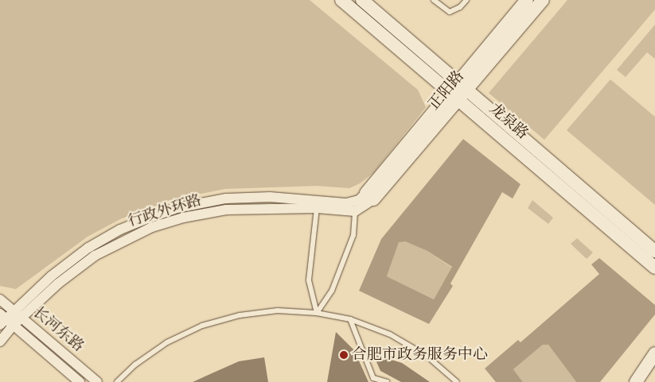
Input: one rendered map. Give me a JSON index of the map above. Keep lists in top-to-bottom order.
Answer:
{
  "streets": {
    "street": [
      "正阳路",
      "龙泉路",
      "行政外环路",
      "长河东路"
    ]
  },
  "crossings": [
    ["正阳路", "龙泉路"],
    ["正阳路", "行政外环路"],
    ["行政外环路", "长河东路"]
  ],
  "places": ["合肥市政务服务中心"]
}
